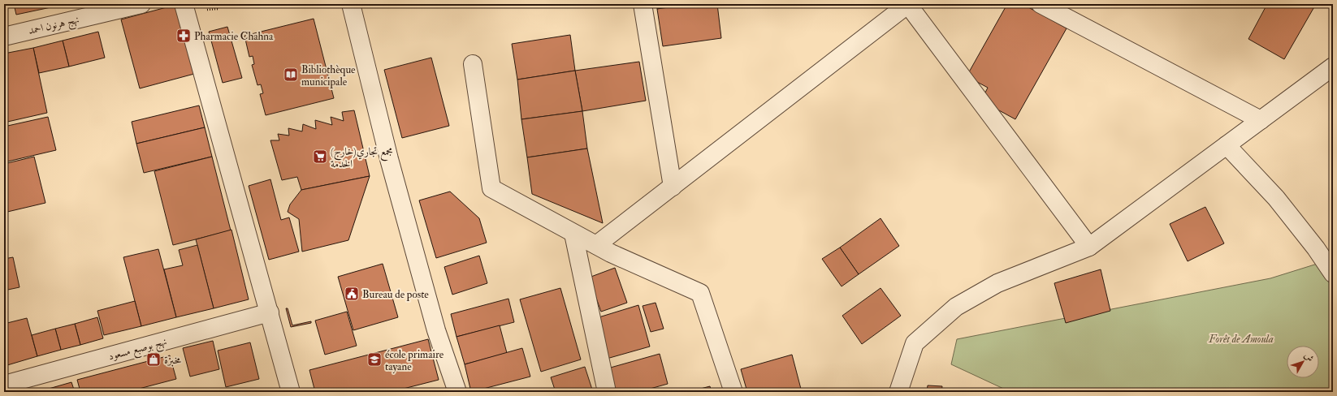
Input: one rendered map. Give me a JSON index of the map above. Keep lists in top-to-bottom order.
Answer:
{
  "streets": {
    "street": ["نهج هرنون احمد", "نهج بوصبع مسعود"]
  },
  "parks": ["Forêt de Amoula"],
  "places": {
    "pharmacy": ["Pharmacie Chahna"],
    "library": ["Bibliothèque municipale"],
    "supermarket": ["(مجمع تجاري(خارج الخدمة"],
    "public building": ["Bureau de poste"],
    "shop": ["مخبزة"],
    "school or university": ["école primaire tayane"]
  },
  "north": "top right"
}
